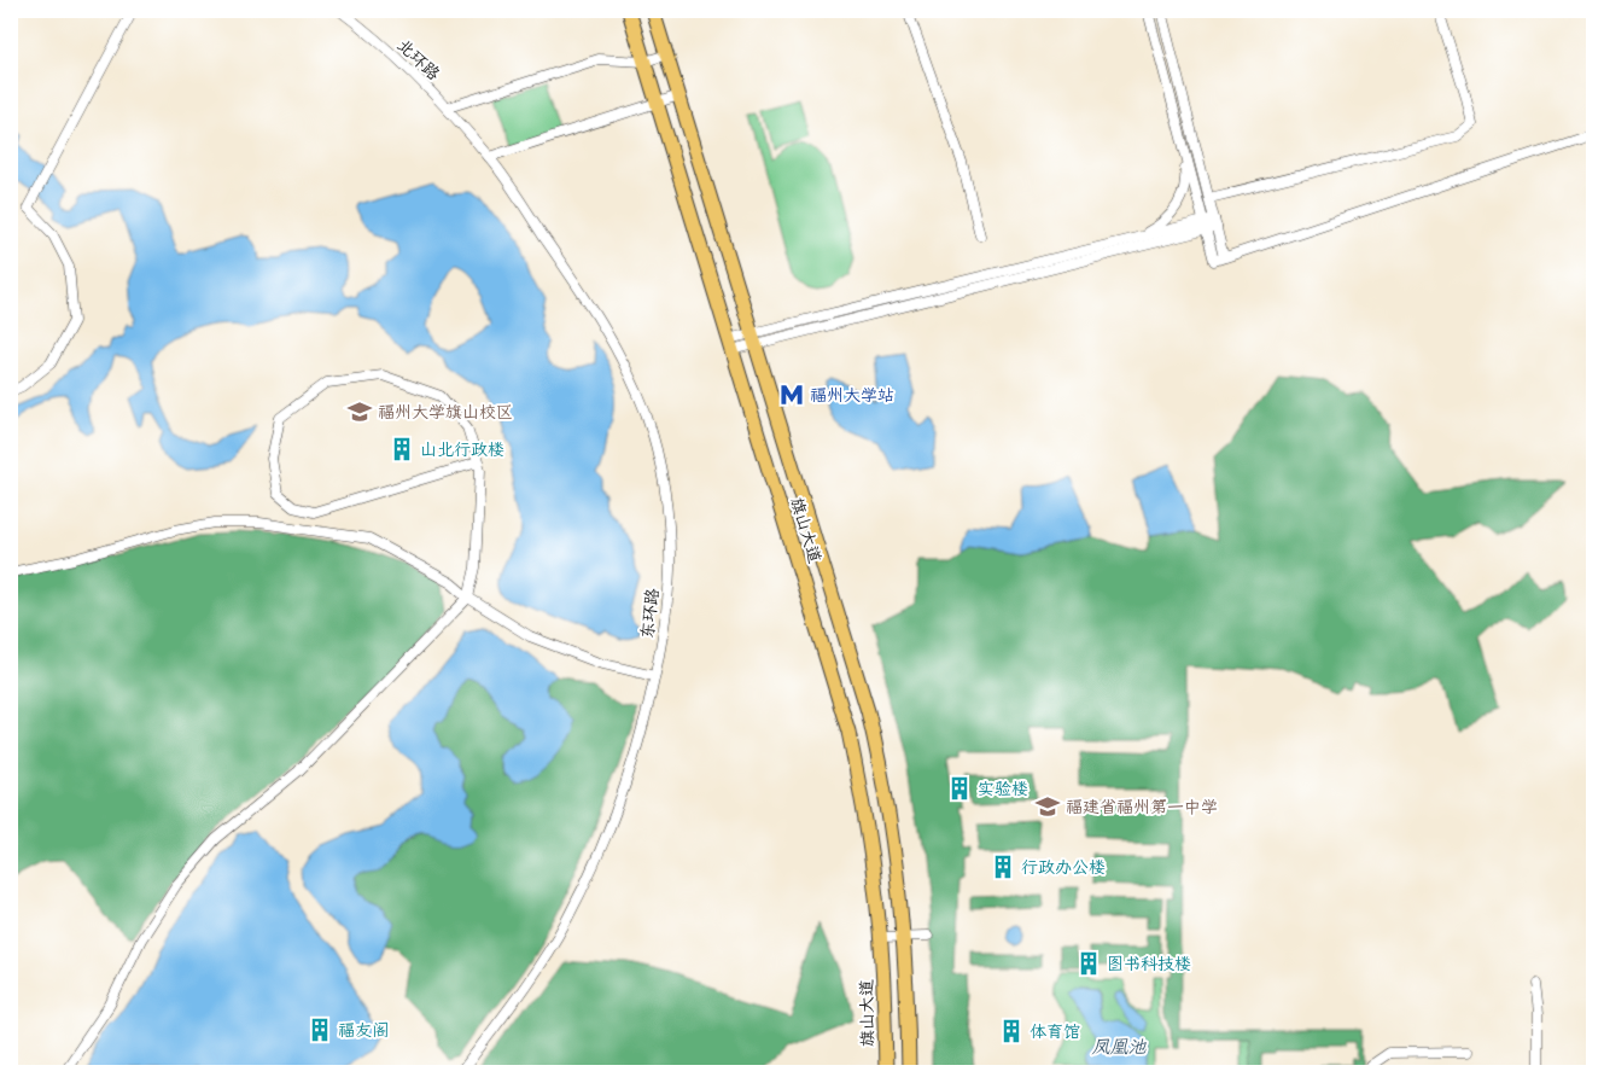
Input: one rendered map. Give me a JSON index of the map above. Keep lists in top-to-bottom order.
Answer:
{
  "streets": {
    "highway": ["旗山大道"],
    "street": ["北环路", "东环路"]
  },
  "crossings": [
    ["北环路", "东环路"]
  ],
  "water": ["凤凰池"],
  "places": {
    "metro station": ["福州大学站"],
    "school or university": ["福州大学旗山校区", "福建省福州第一中学"],
    "building": [
      "山北行政楼",
      "实验楼",
      "行政办公楼",
      "图书科技楼",
      "福友阁",
      "体育馆"
    ]
  }
}
